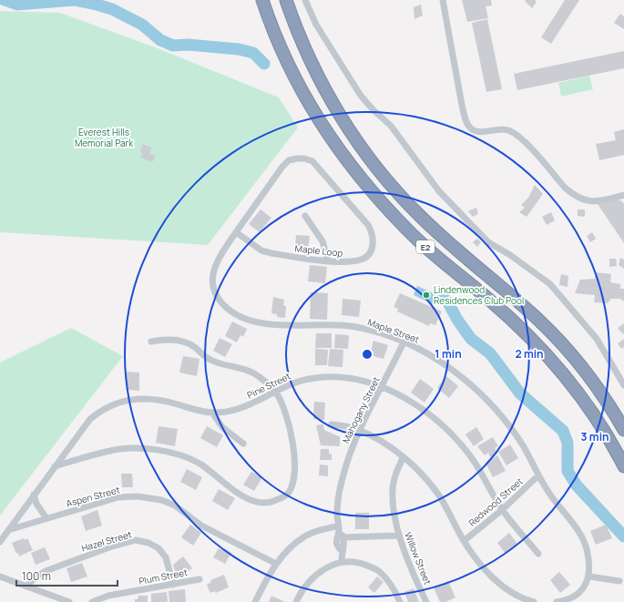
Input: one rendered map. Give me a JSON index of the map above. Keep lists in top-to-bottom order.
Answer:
{
  "streets": {
    "highway": ["E2"],
    "street": [
      "Maple Loop",
      "Maple Street",
      "Pine Street",
      "Mahogany Street",
      "Aspen Street",
      "Redwood Street",
      "Hazel Street",
      "Willow Street",
      "Plum Street"
    ]
  },
  "crossings": [
    ["Maple Loop", "Maple Street"],
    ["Maple Street", "Mahogany Street"],
    ["Maple Street", "Redwood Street"],
    ["Pine Street", "Mahogany Street"],
    ["Pine Street", "Aspen Street"],
    ["Pine Street", "Redwood Street"],
    ["Hazel Street", "Plum Street"]
  ],
  "parks": ["Everest Hills Memorial Park"],
  "places": ["Lindenwood Residences Club Pool"],
  "scale_bar": "100 m",
  "rings": ["1 min", "2 min", "3 min"]
}
